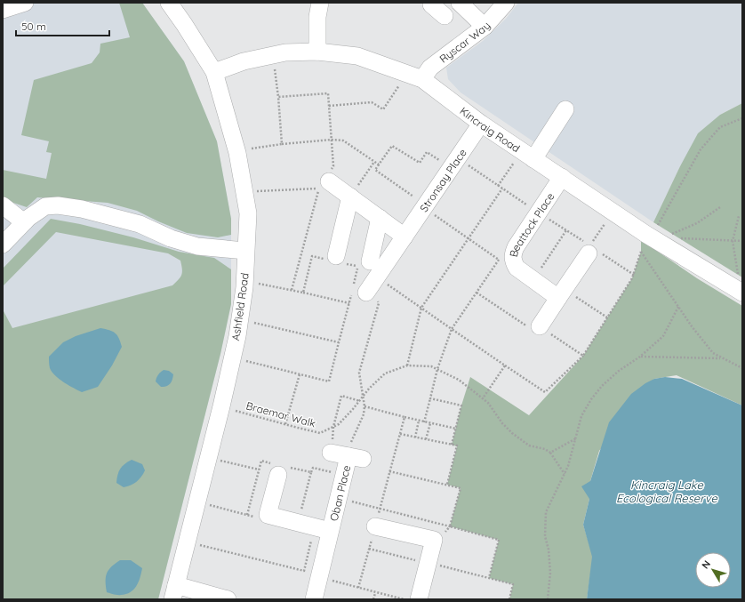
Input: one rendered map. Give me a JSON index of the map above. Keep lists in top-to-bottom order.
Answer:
{
  "streets": {
    "street": [
      "Ryscar Way",
      "Kincraig Road",
      "Stronsay Place",
      "Beattock Place",
      "Ashfield Road",
      "Oban Place"
    ],
    "path": ["Braemar Walk"]
  },
  "crossings": [
    ["Ryscar Way", "Kincraig Road"],
    ["Kincraig Road", "Stronsay Place"],
    ["Kincraig Road", "Beattock Place"],
    ["Kincraig Road", "Ashfield Road"],
    ["Ashfield Road", "Braemar Walk"]
  ],
  "water": ["Kincraig Lake Ecological Reserve"],
  "scale_bar": "50 m",
  "north": "top left"
}
